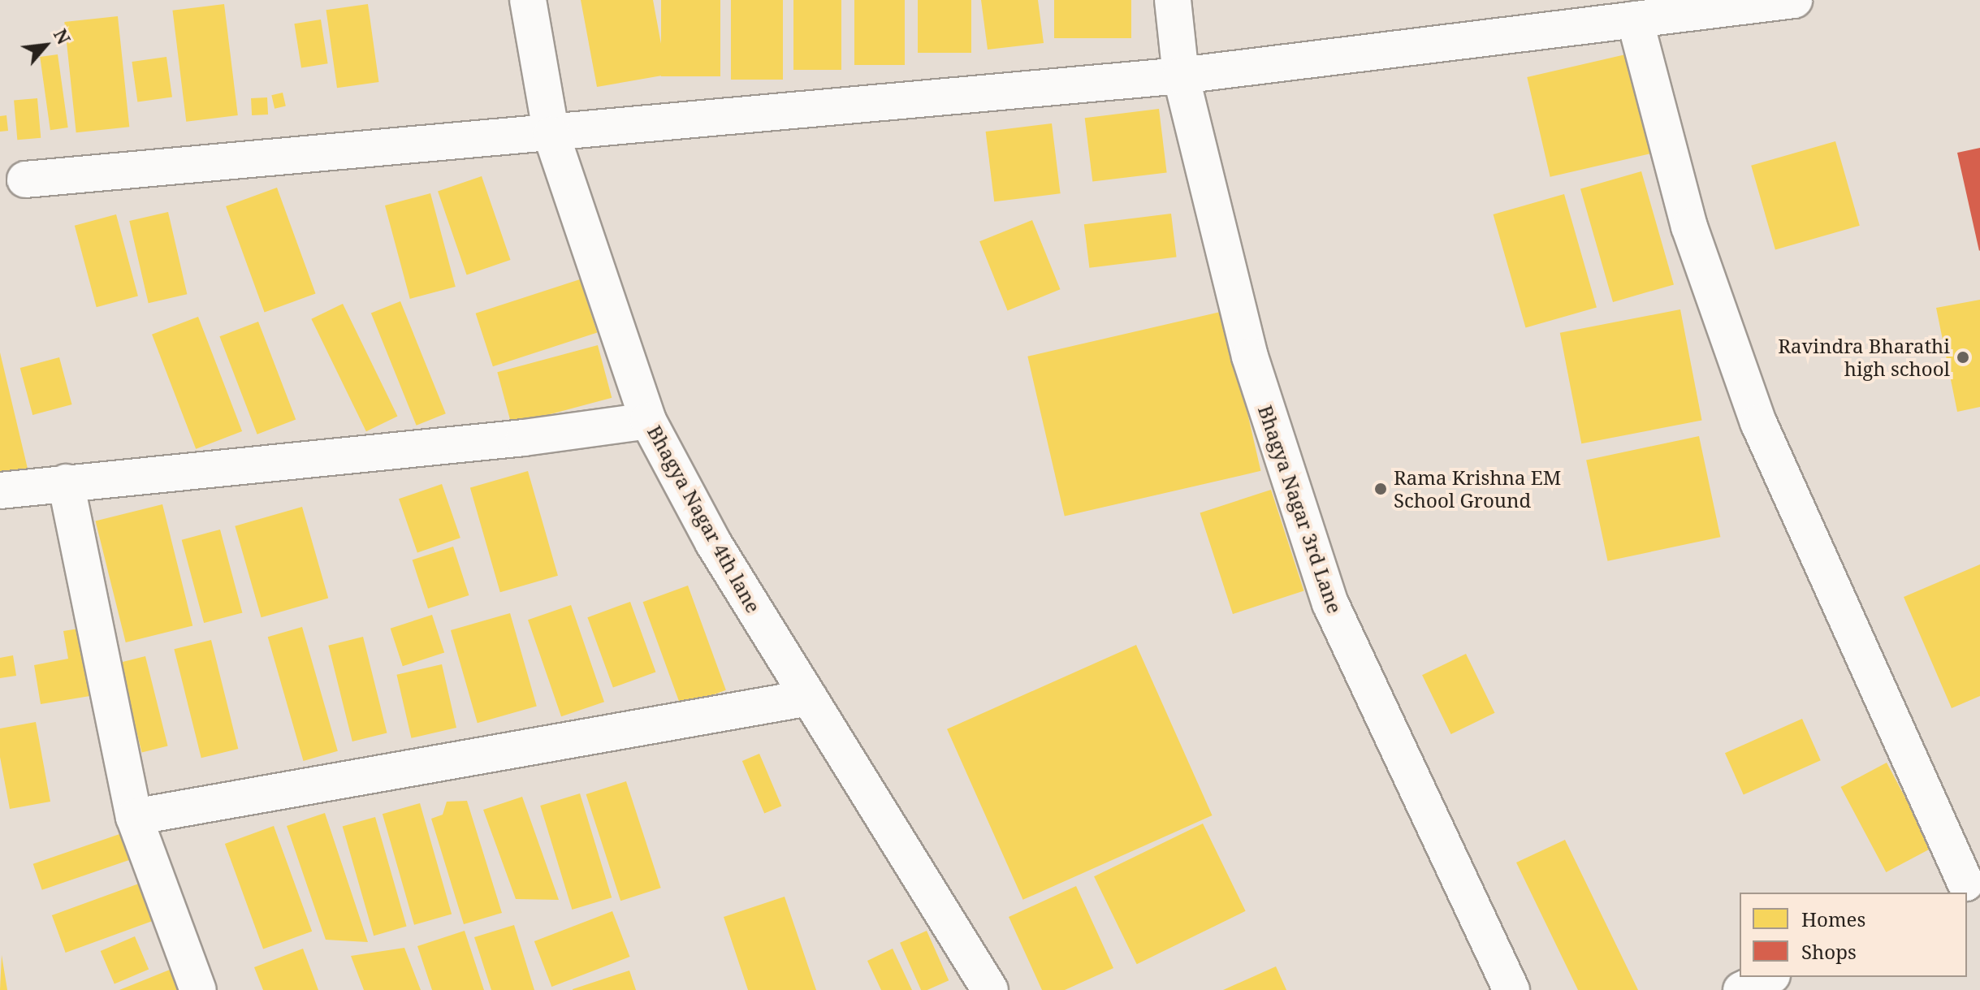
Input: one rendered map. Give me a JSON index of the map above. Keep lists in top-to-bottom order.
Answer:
{
  "streets": {
    "street": ["Bhagya Nagar 3rd Lane", "Bhagya Nagar 4th lane"]
  },
  "places": ["Ravindra Bharathi high school", "Rama Krishna EM School Ground"],
  "legend": ["Homes", "Shops"],
  "north": "top right"
}
